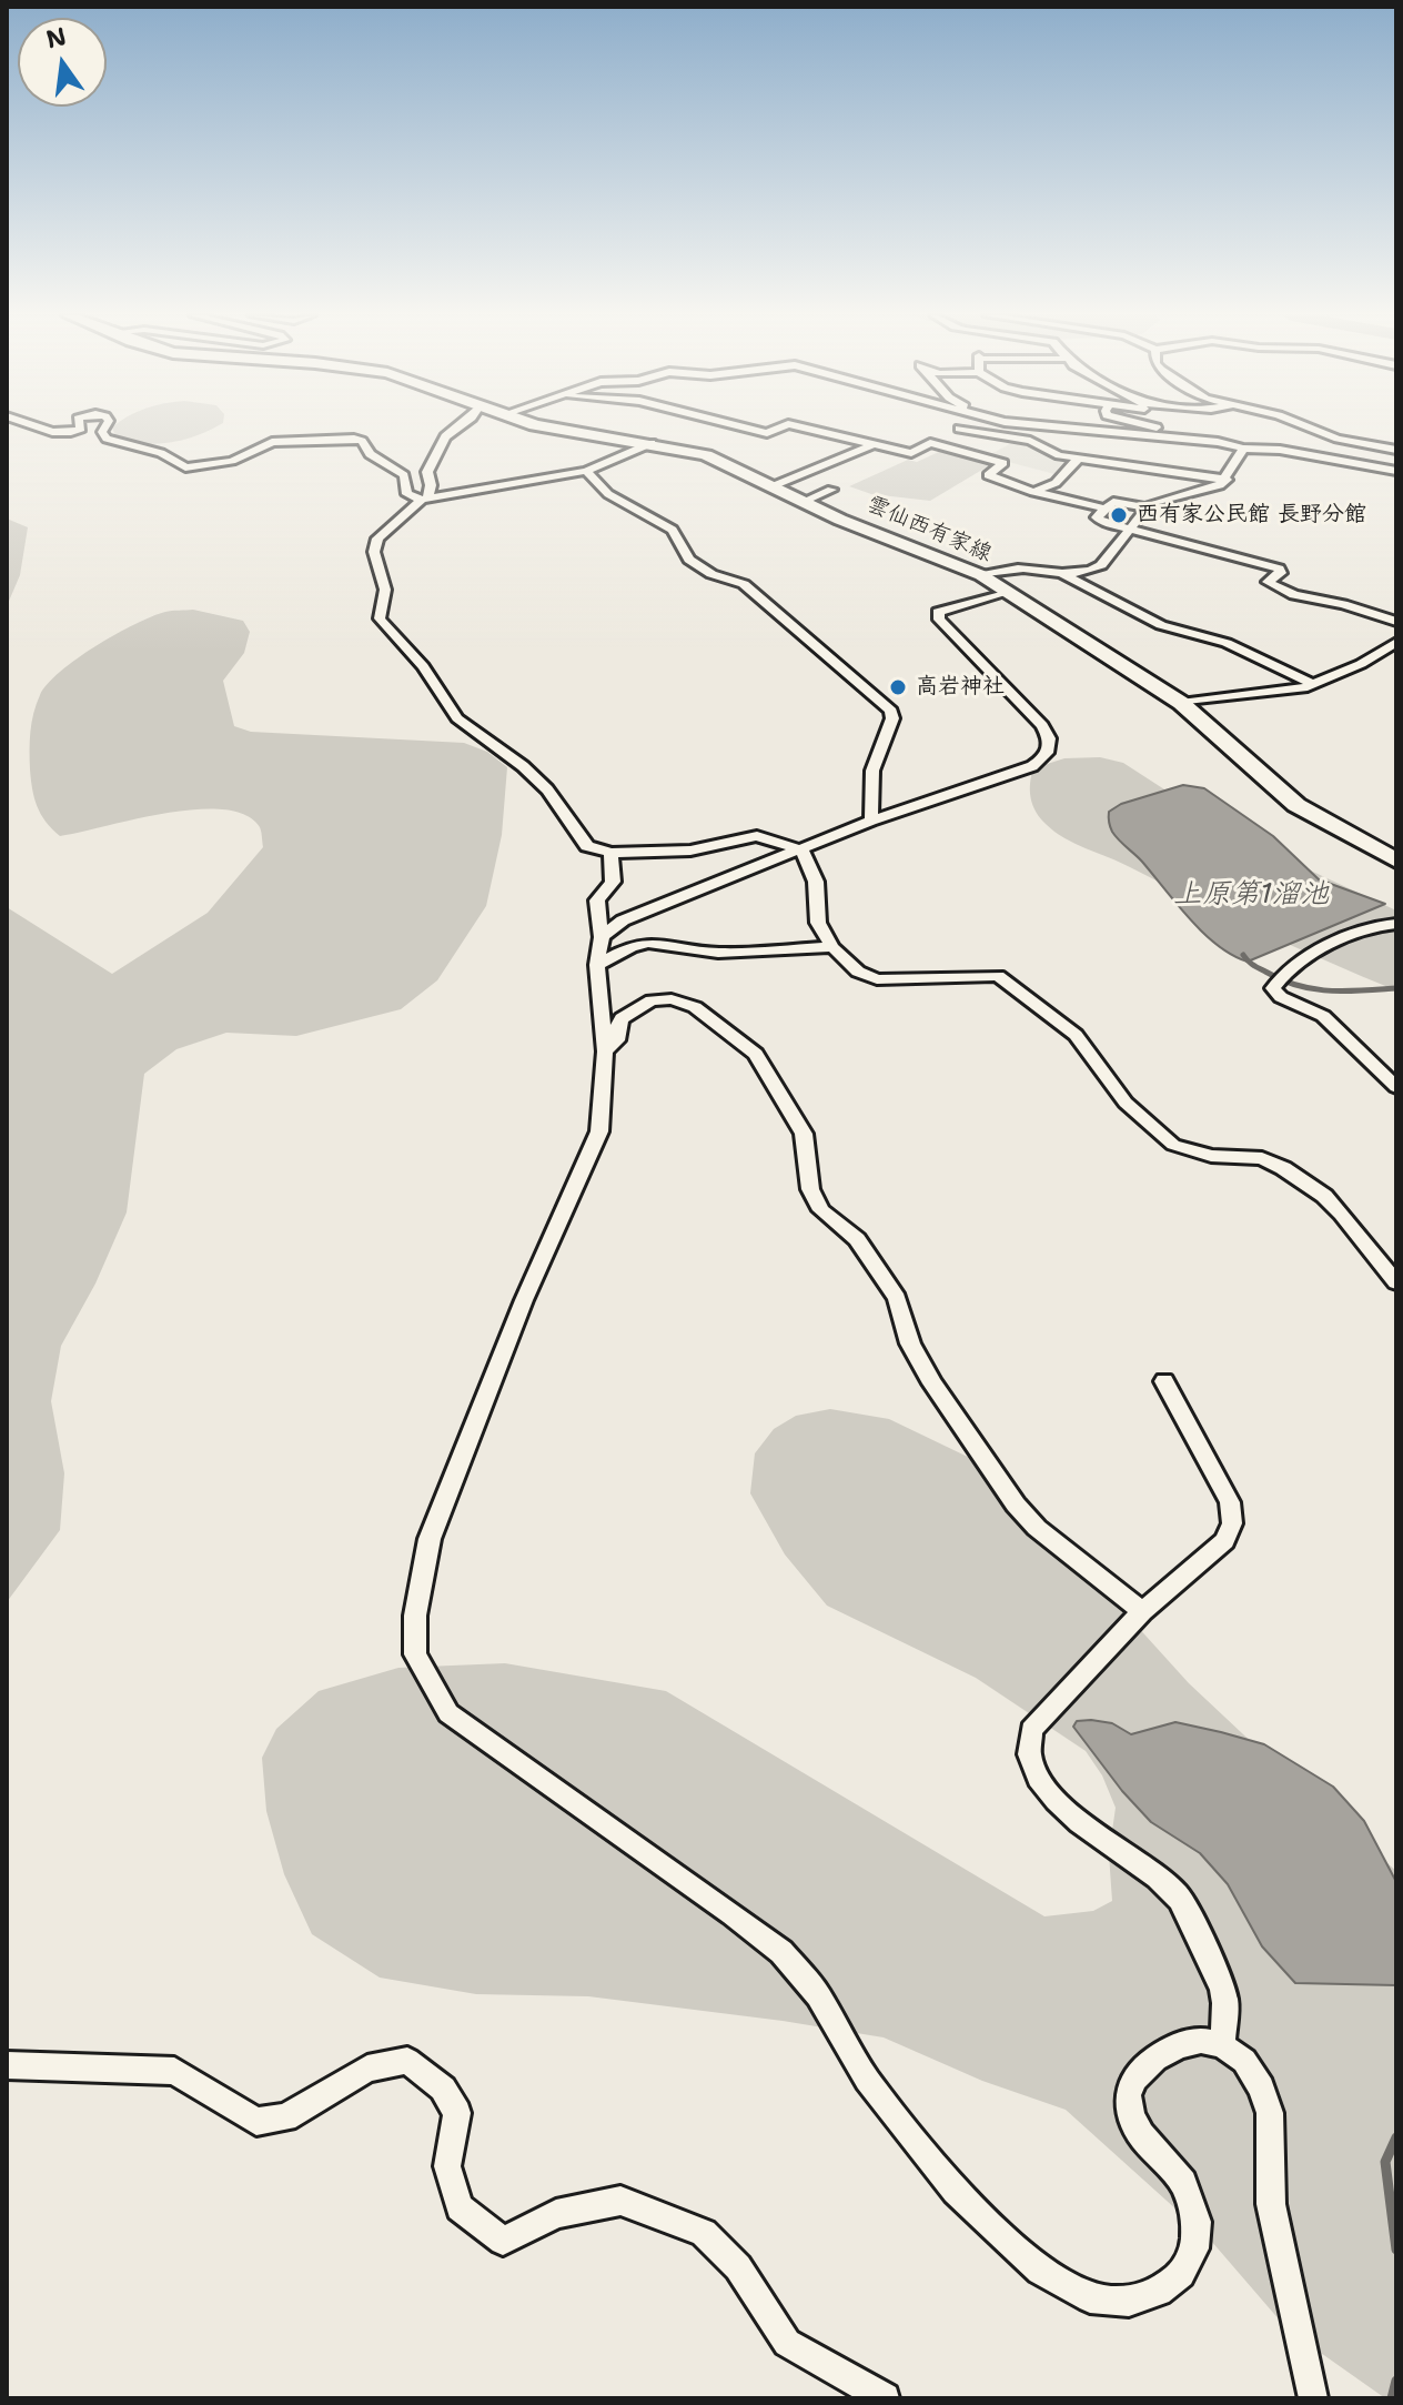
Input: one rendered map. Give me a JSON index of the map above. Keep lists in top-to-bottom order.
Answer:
{
  "streets": {
    "main road": ["雲仙西有家線"]
  },
  "water": ["上原第1溜池"],
  "places": ["西有家公民館 長野分館", "高岩神社"],
  "north": "top"
}
